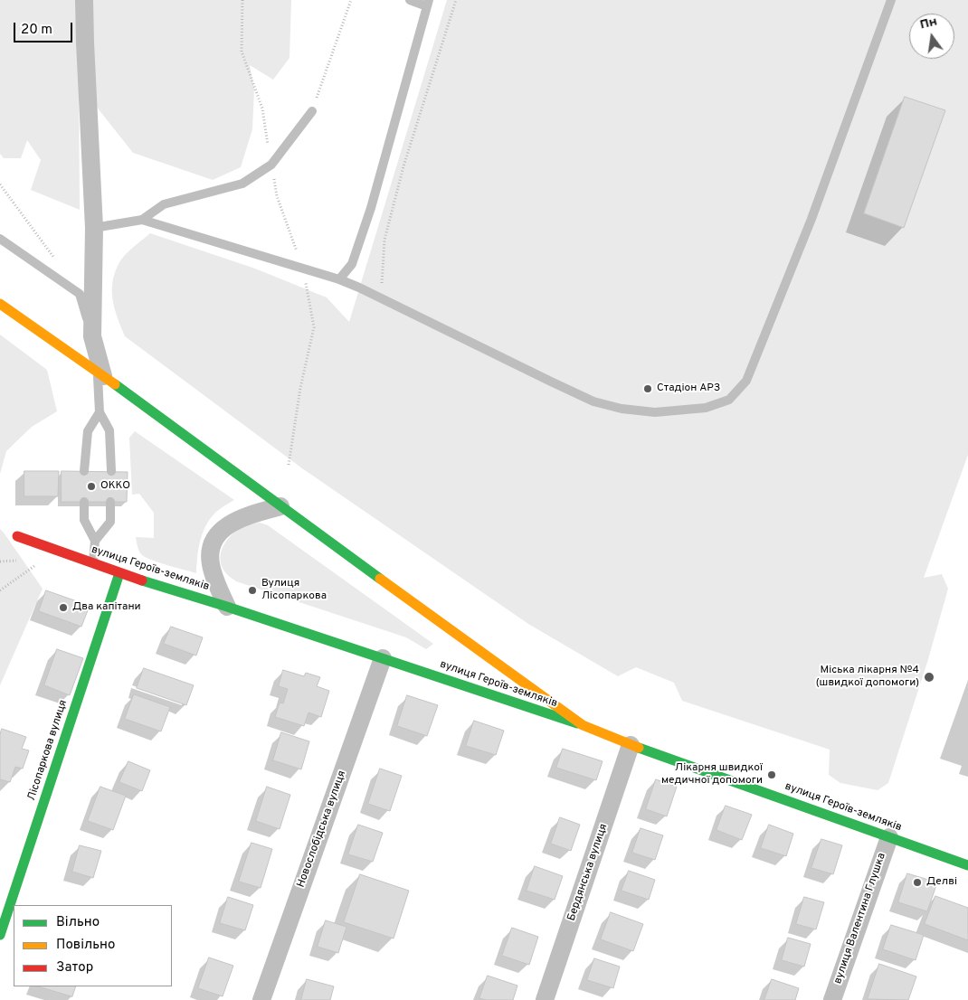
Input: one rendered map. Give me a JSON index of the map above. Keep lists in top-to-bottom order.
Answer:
{
  "streets": {
    "main road": ["вулиця Героїв-земляків", "Лісопаркова вулиця"],
    "street": ["Новослобідська вулиця", "Бердянська вулиця", "вулиця Валентина Глушка"]
  },
  "crossings": [
    ["вулиця Героїв-земляків", "Лісопаркова вулиця"],
    ["вулиця Героїв-земляків", "Новослобідська вулиця"],
    ["вулиця Героїв-земляків", "Бердянська вулиця"],
    ["вулиця Героїв-земляків", "вулиця Валентина Глушка"]
  ],
  "places": [
    "Стадіон АРЗ",
    "ОККО",
    "Вулиця Лісопаркова",
    "Два капітани",
    "Міська лікарня №4 (швидкої допомоги)",
    "Лікарня швидкої медичної допомоги",
    "Делві"
  ],
  "legend": ["Вільно", "Повільно", "Затор"],
  "scale_bar": "20 m",
  "north": "top"
}
